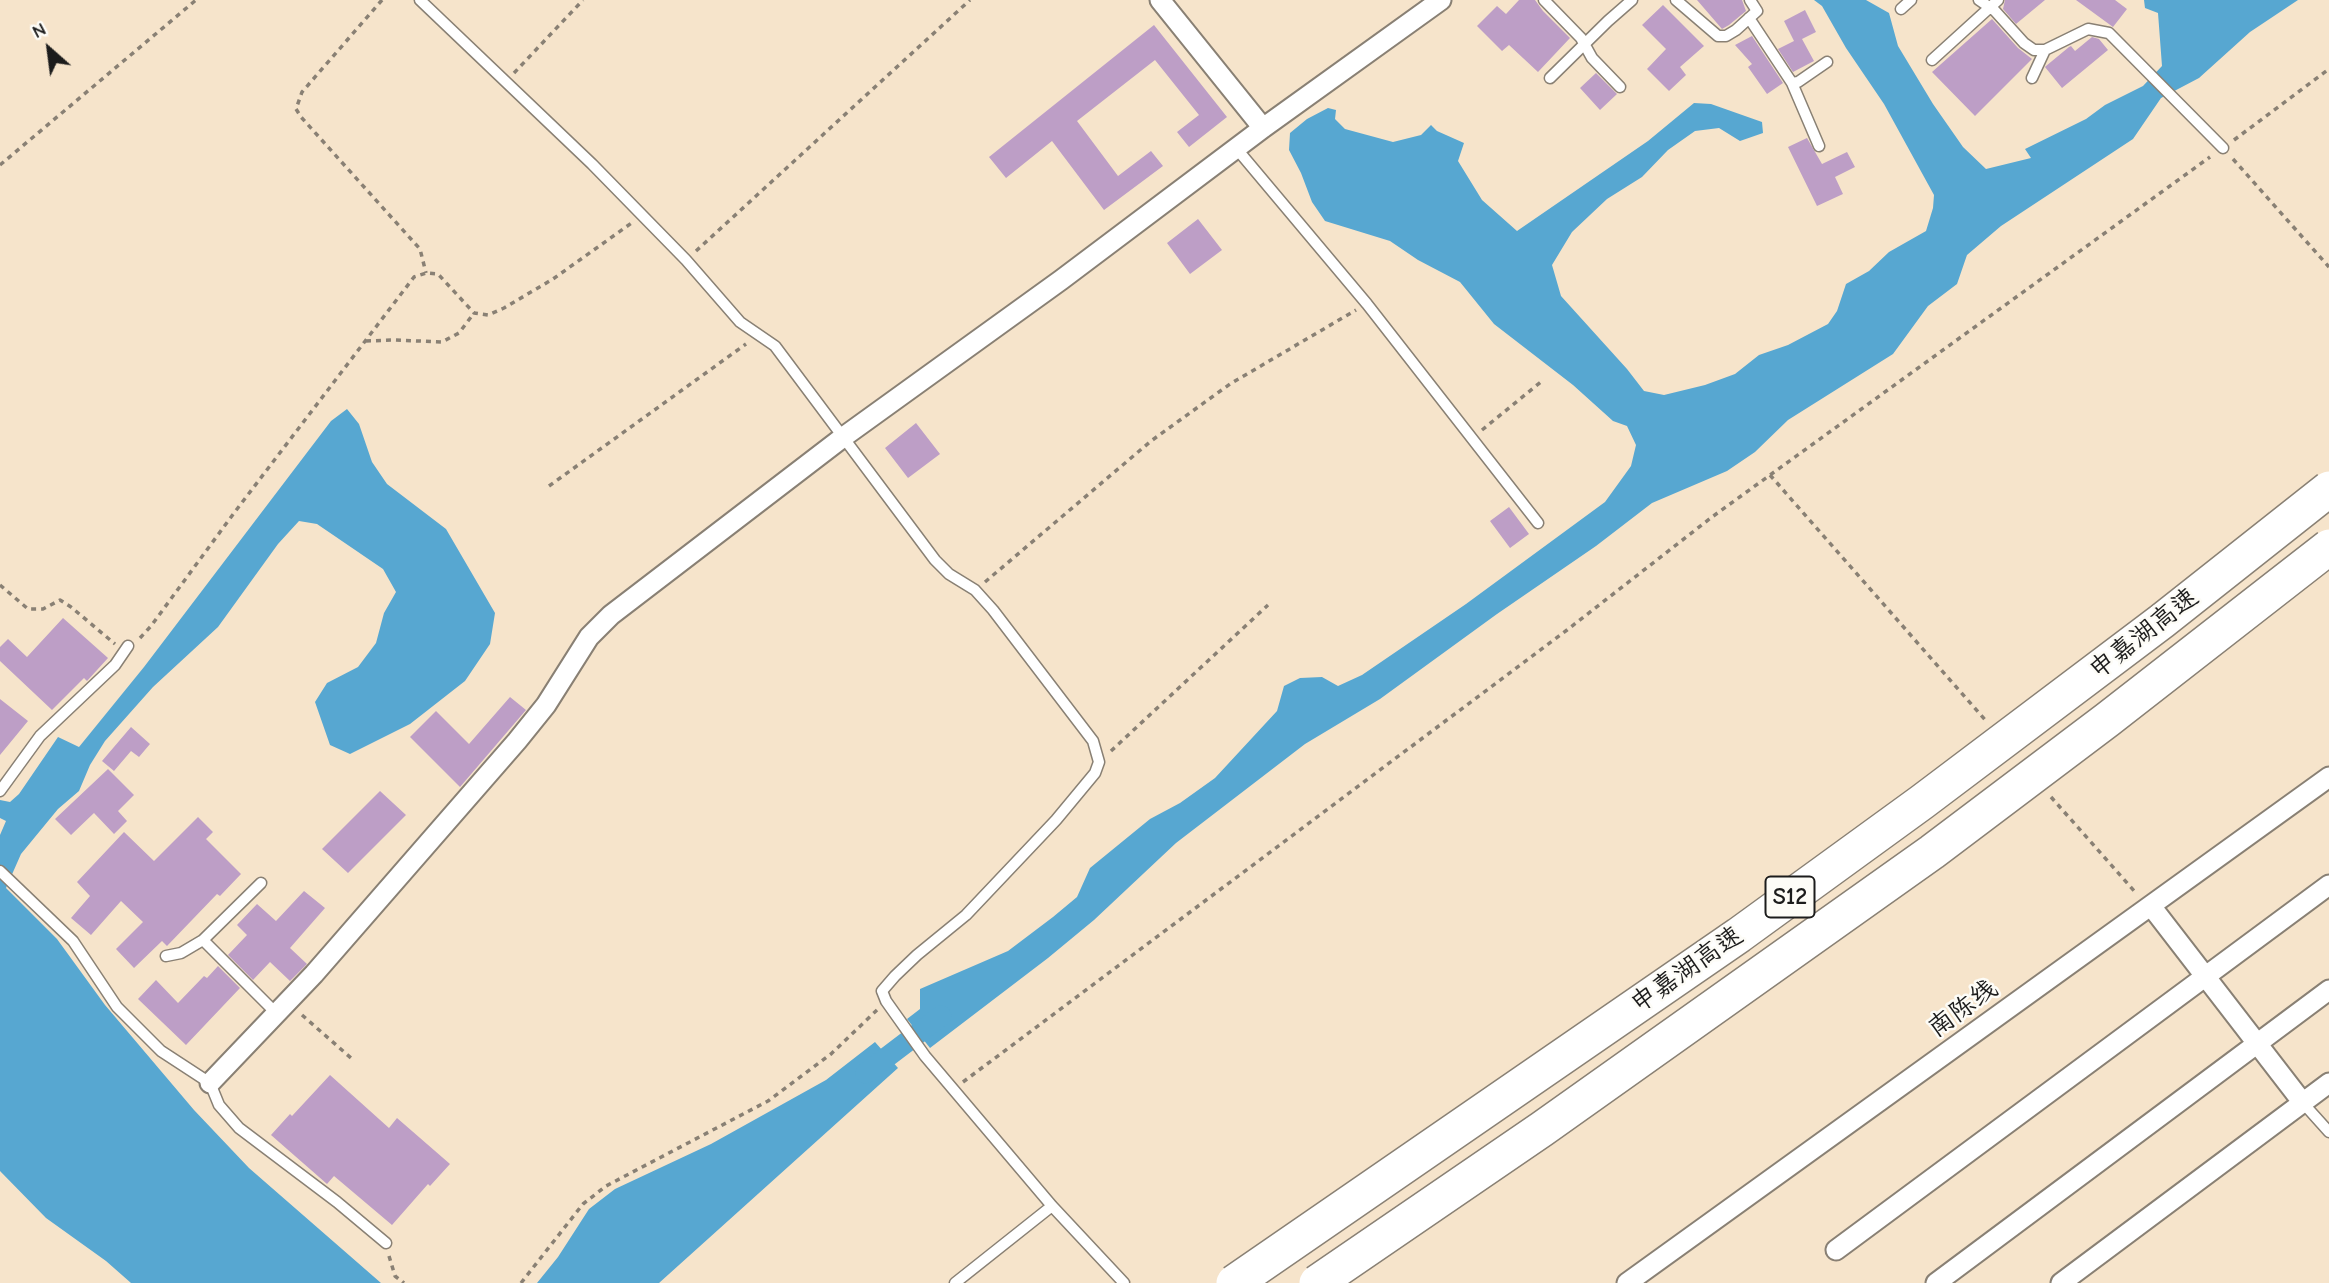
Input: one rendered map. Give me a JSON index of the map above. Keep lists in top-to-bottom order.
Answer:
{
  "streets": {
    "highway": ["申嘉湖高速", "S12"],
    "street": ["南陈线"]
  },
  "north": "top left"
}
